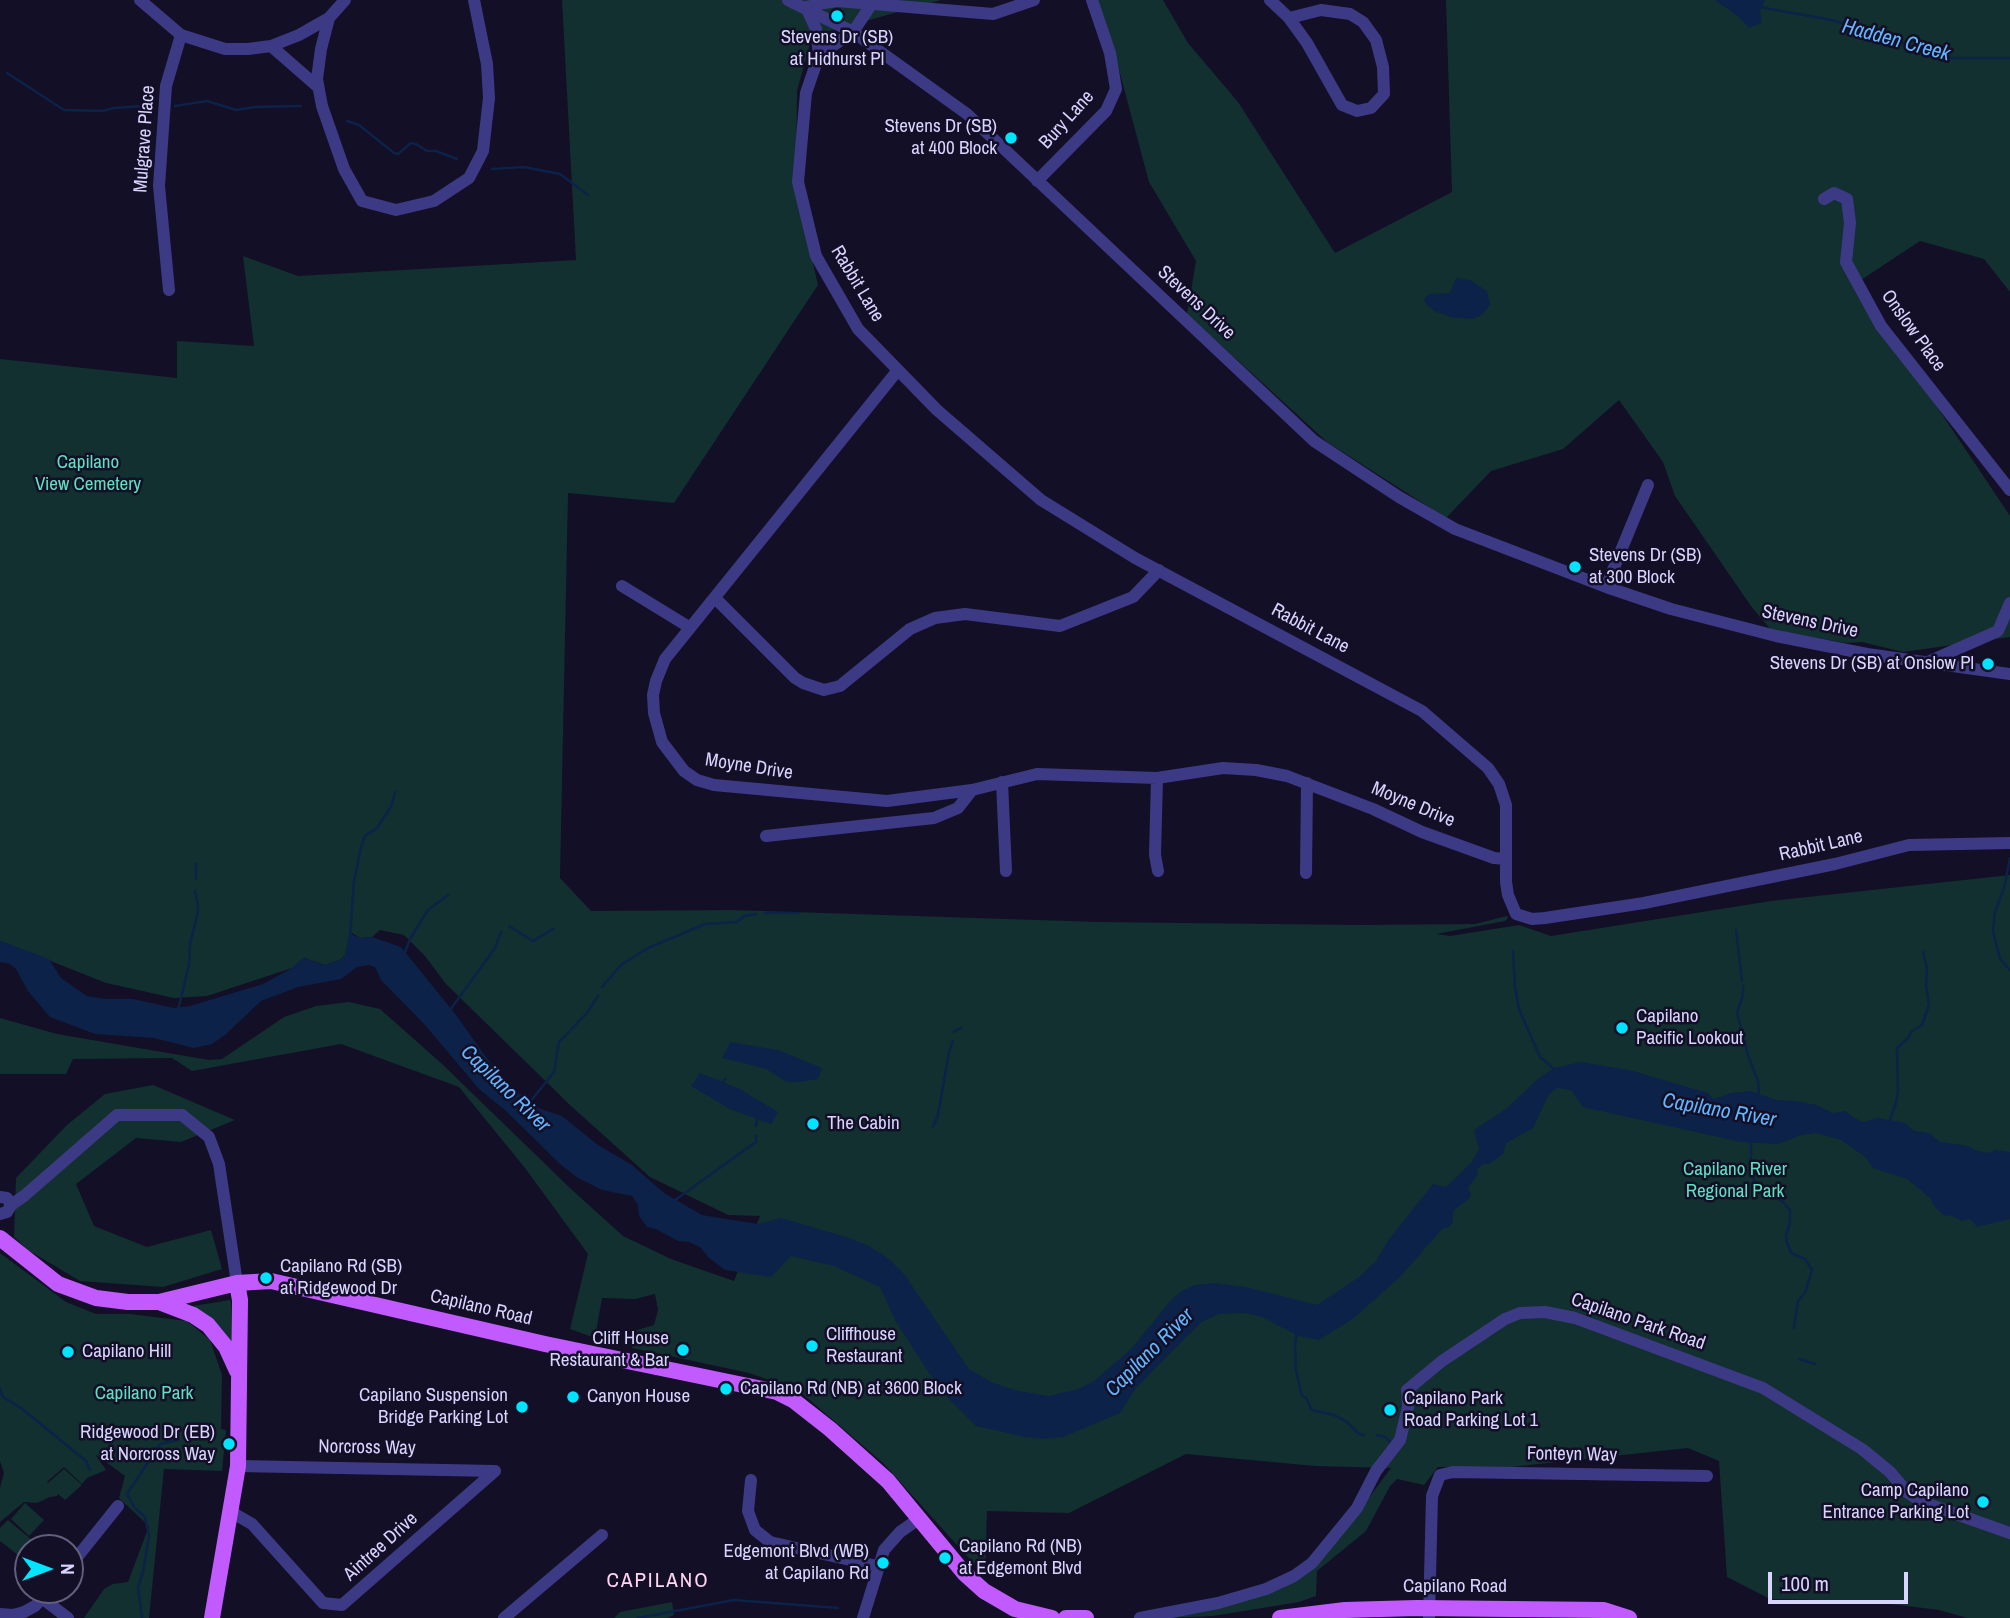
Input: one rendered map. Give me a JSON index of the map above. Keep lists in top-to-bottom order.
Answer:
{
  "streets": {
    "main road": ["Capilano Road"],
    "street": [
      "Bury Lane",
      "Mulgrave Place",
      "Rabbit Lane",
      "Stevens Drive",
      "Onslow Place",
      "Moyne Drive",
      "Capilano Park Road",
      "Norcross Way",
      "Fonteyn Way",
      "Aintree Drive"
    ]
  },
  "crossings": [
    ["Bury Lane", "Stevens Drive"],
    ["Rabbit Lane", "Moyne Drive"],
    ["Capilano Road", "Fonteyn Way"],
    ["Norcross Way", "Aintree Drive"]
  ],
  "districts": ["CAPILANO"],
  "water": ["Hadden Creek", "Capilano River"],
  "parks": ["Capilano View Cemetery", "Capilano River Regional Park", "Capilano Park"],
  "places": [
    "Stevens Dr (SB) at Hidhurst Pl",
    "Stevens Dr (SB) at 400 Block",
    "Stevens Dr (SB) at 300 Block",
    "Stevens Dr (SB) at Onslow Pl",
    "Capilano Pacific Lookout",
    "The Cabin",
    "Capilano Rd (SB) at Ridgewood Dr",
    "Cliffhouse Restaurant",
    "Cliff House Restaurant & Bar",
    "Capilano Hill",
    "Capilano Rd (NB) at 3600 Block",
    "Canyon House",
    "Capilano Suspension Bridge Parking Lot",
    "Capilano Park Road Parking Lot 1",
    "Ridgewood Dr (EB) at Norcross Way",
    "Camp Capilano Entrance Parking Lot",
    "Capilano Rd (NB) at Edgemont Blvd",
    "Edgemont Blvd (WB) at Capilano Rd"
  ],
  "scale_bar": "100 m",
  "north": "right"
}
